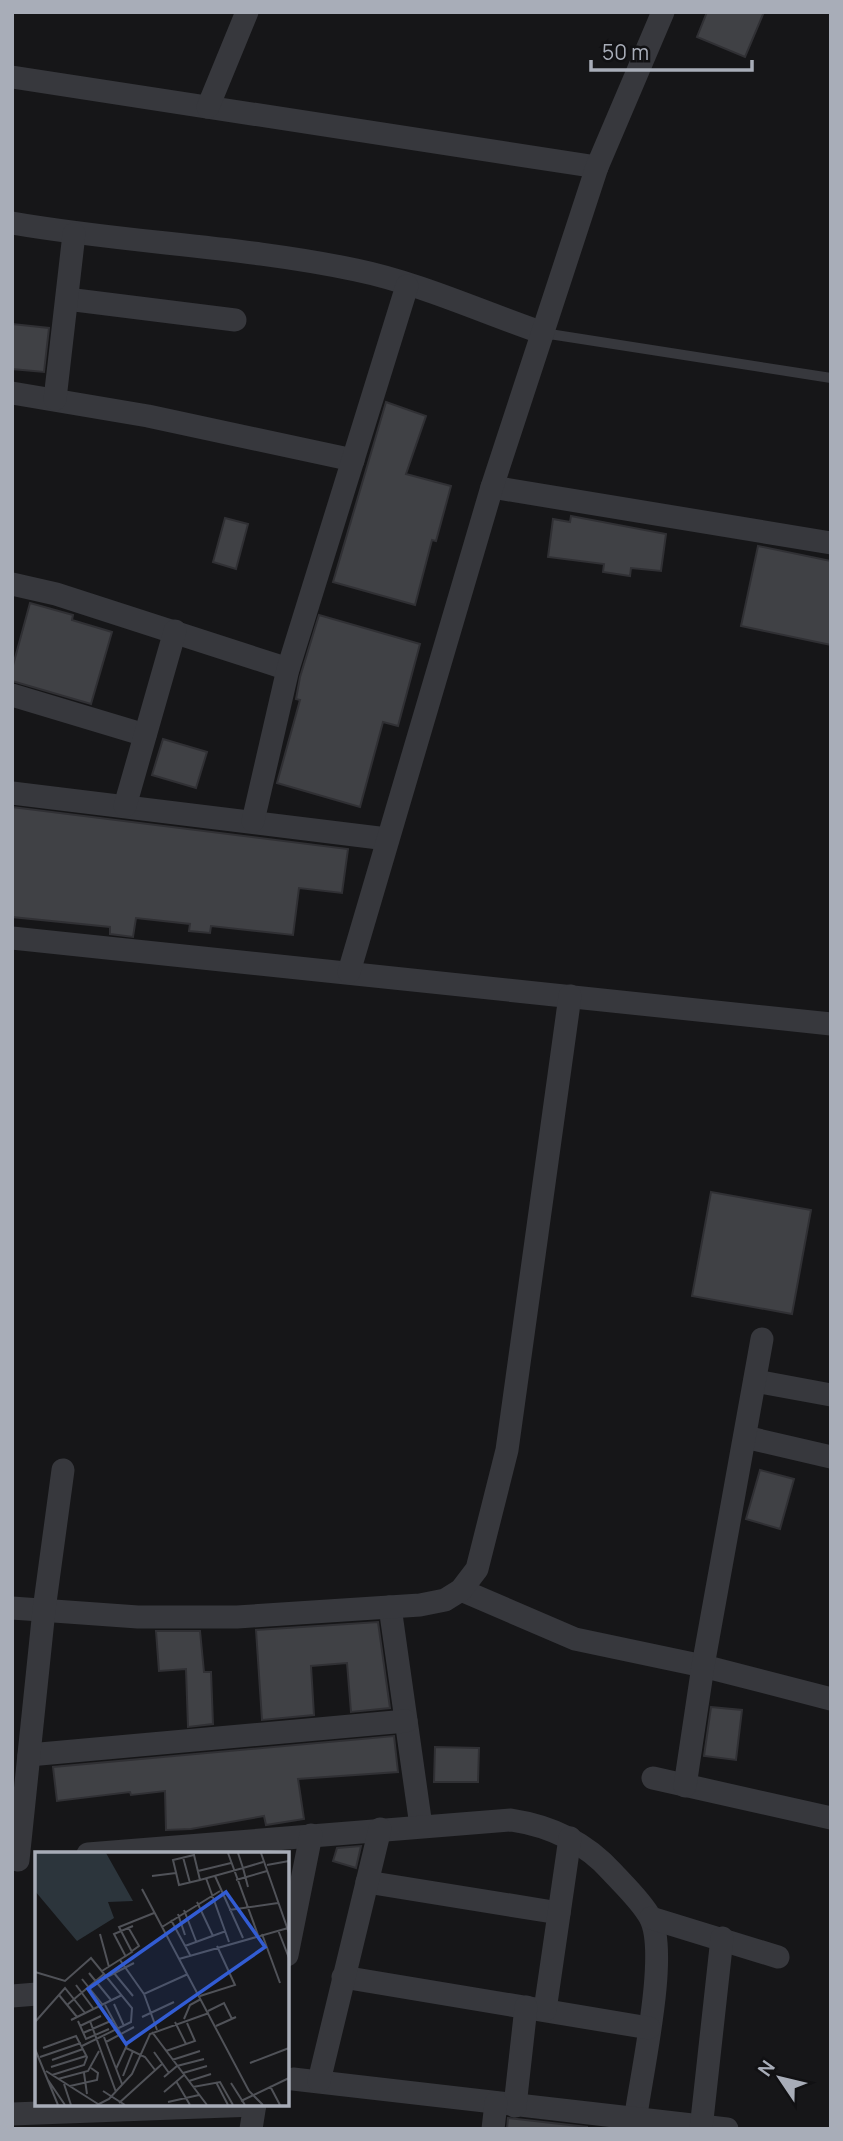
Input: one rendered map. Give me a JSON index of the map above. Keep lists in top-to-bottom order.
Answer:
{
  "scale_bar": "50 m",
  "north": "top left"
}
